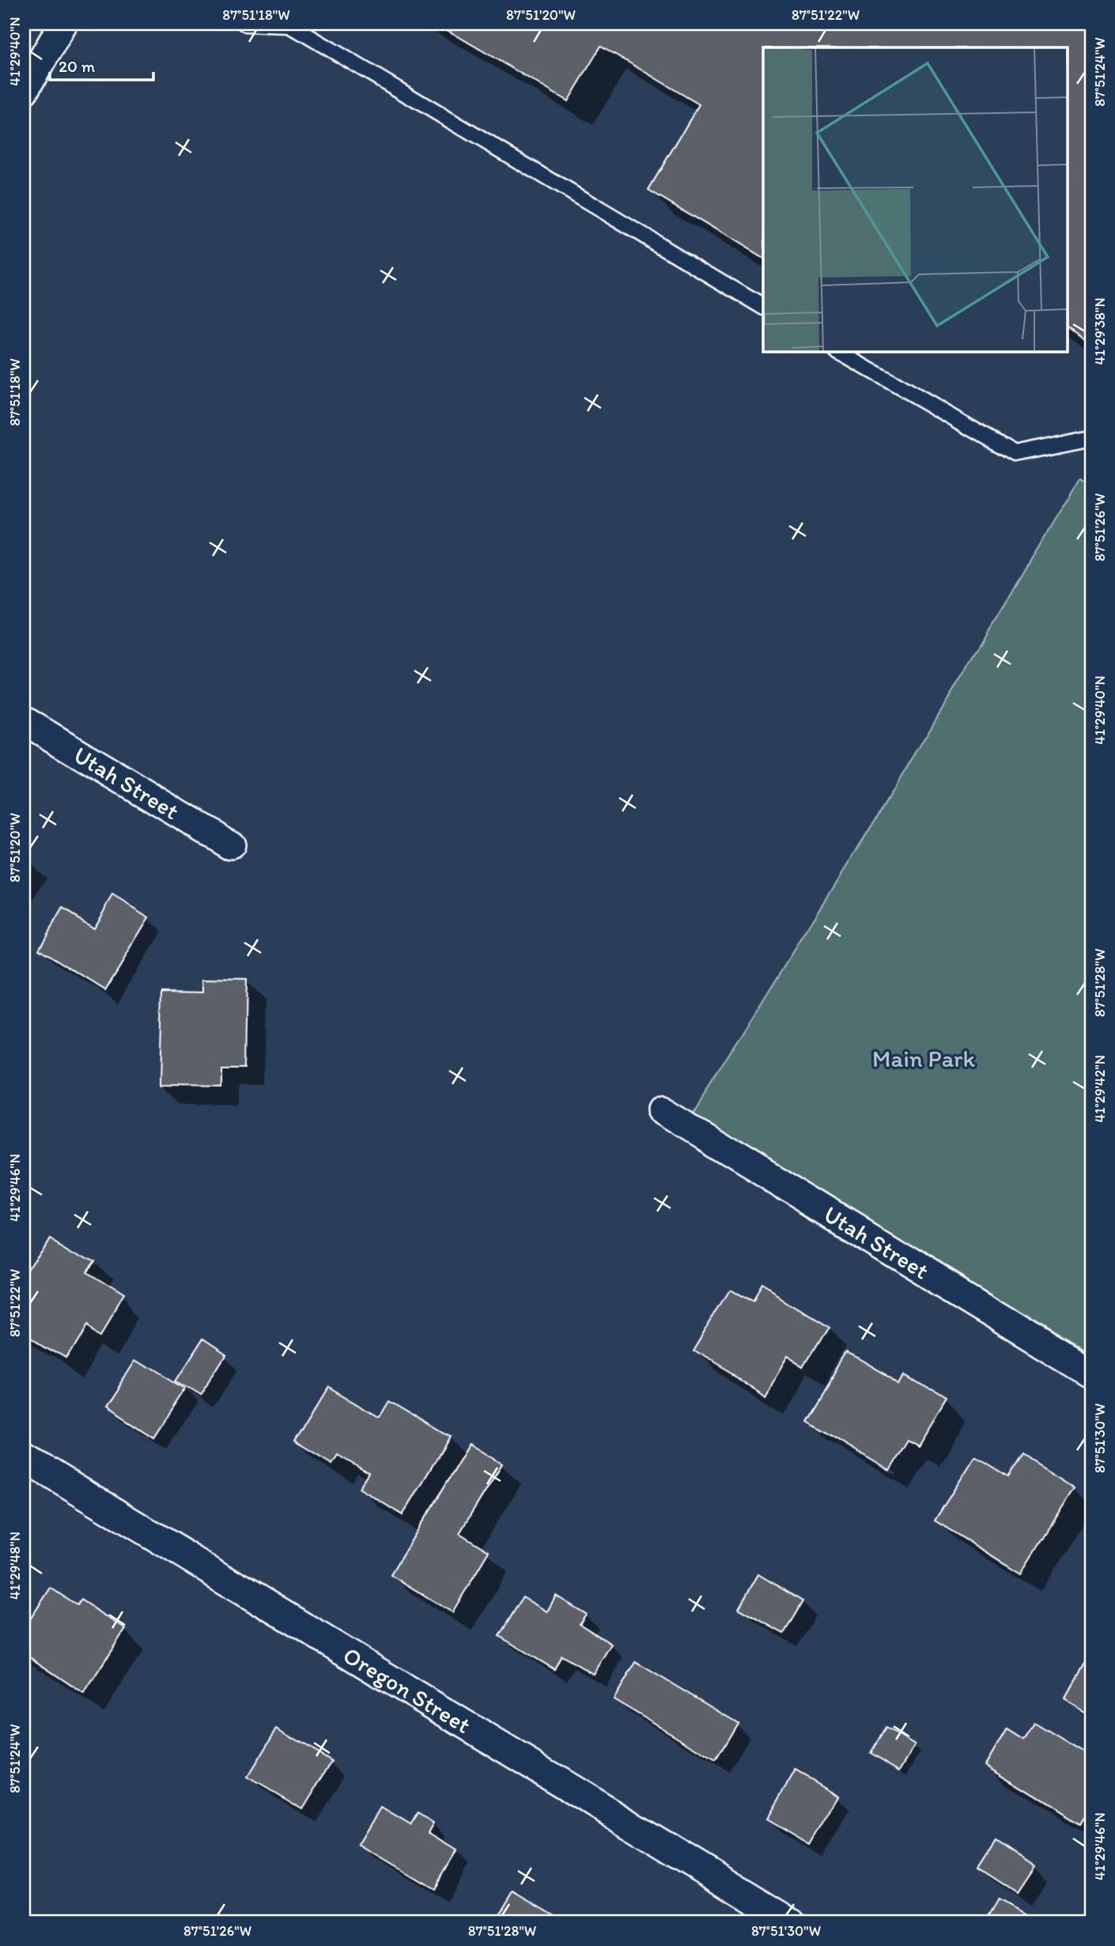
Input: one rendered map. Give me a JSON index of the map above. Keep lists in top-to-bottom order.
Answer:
{
  "streets": {
    "street": ["Utah Street", "Oregon Street"]
  },
  "parks": ["Main Park"],
  "scale_bar": "20 m",
  "coordinates": [
    "87°51'18\"W",
    "87°51'20\"W",
    "87°51'22\"W",
    "41°29'40\"N",
    "87°51'24\"W",
    "41°29'38\"N",
    "87°51'26\"W",
    "87°51'28\"W",
    "41°29'42\"N",
    "41°29'46\"N",
    "87°51'30\"W",
    "41°29'48\"N"
  ]
}
